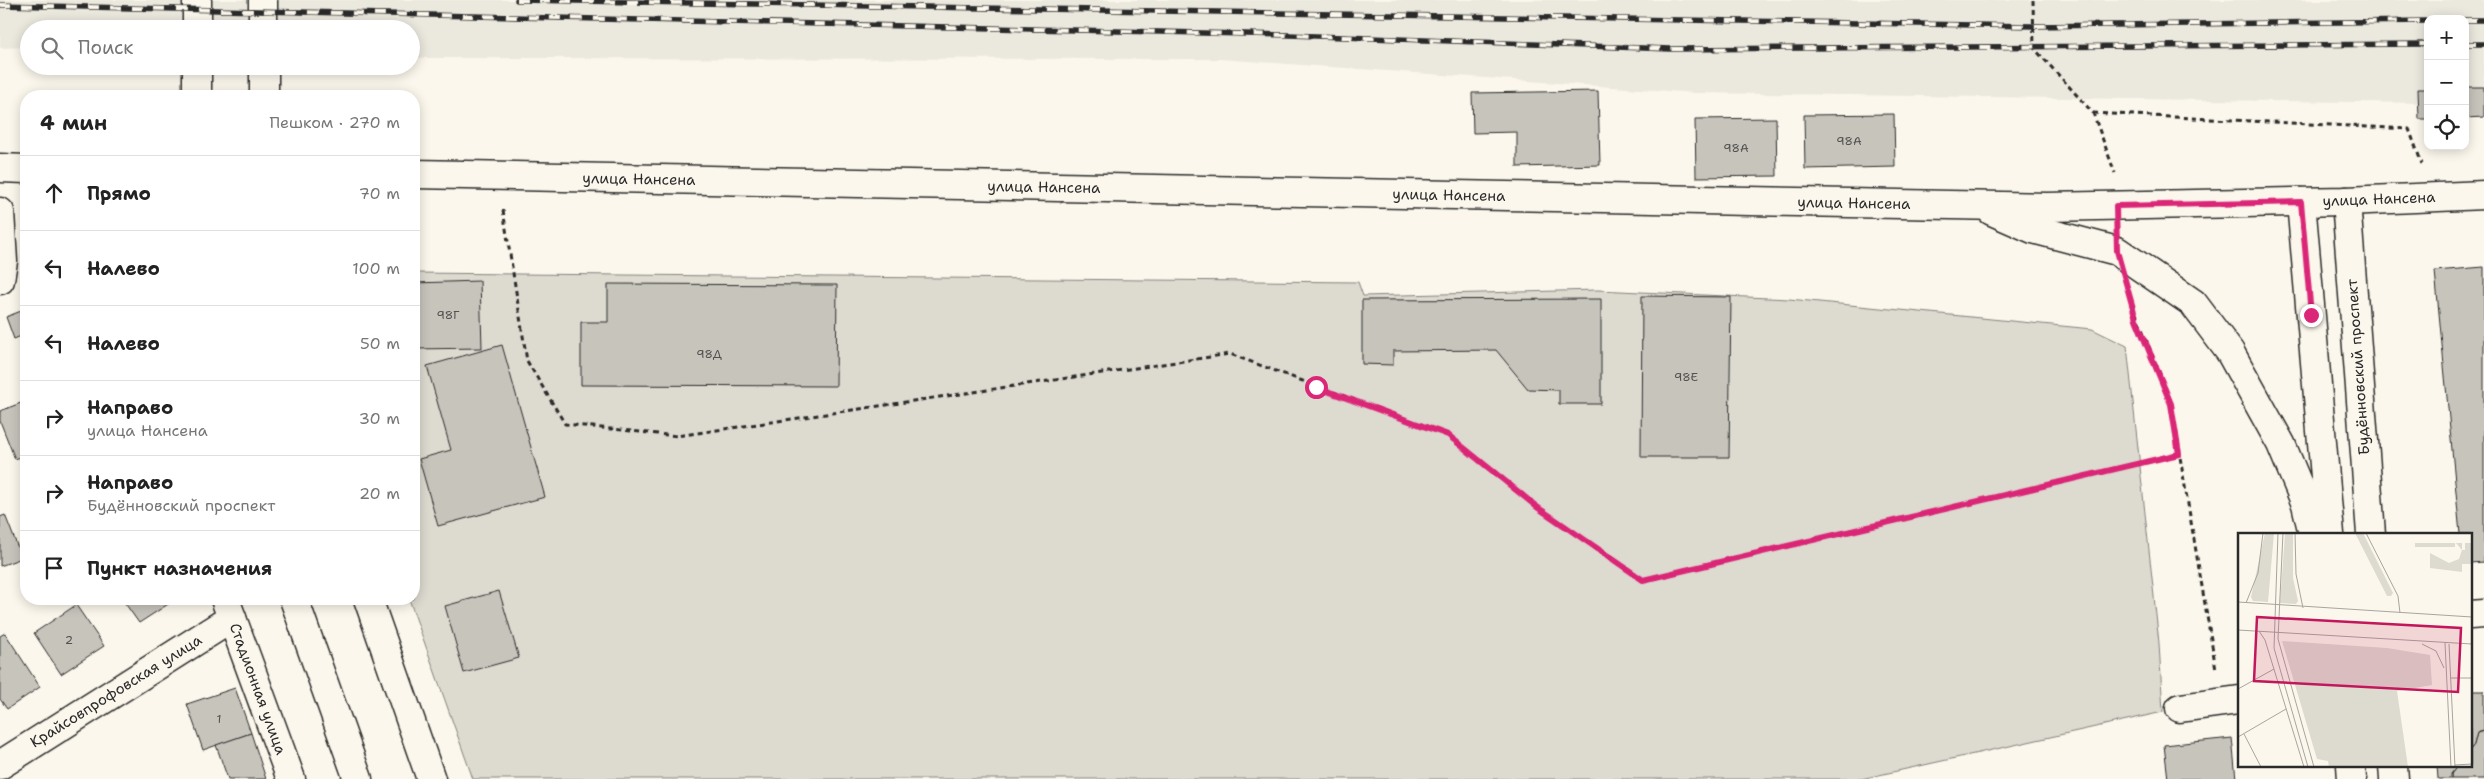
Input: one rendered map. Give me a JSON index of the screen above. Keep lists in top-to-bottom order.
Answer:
{
  "streets": {
    "main road": [
      "улица Нансена",
      "Будённовский проспект",
      "Стадионная улица",
      "Крайсовпрофовская улица"
    ]
  },
  "crossings": [
    ["улица Нансена", "Будённовский проспект"],
    ["Стадионная улица", "Крайсовпрофовская улица"]
  ],
  "house_numbers": [
    "98А",
    "98А",
    "98Г",
    "98Д",
    "98Е",
    "2",
    "1"
  ],
  "page": {
    "map_buttons": ["+", "−"],
    "search": "Поиск",
    "heading": ["4 мин", "Пешком · 270 m"],
    "list": [
      ["Прямо", "70 m"],
      ["Налево", "100 m"],
      ["Налево", "50 m"],
      ["Направо", "улица Нансена", "30 m"],
      ["Направо", "Будённовский проспект", "20 m"],
      "Пункт назначения"
    ]
  }
}
